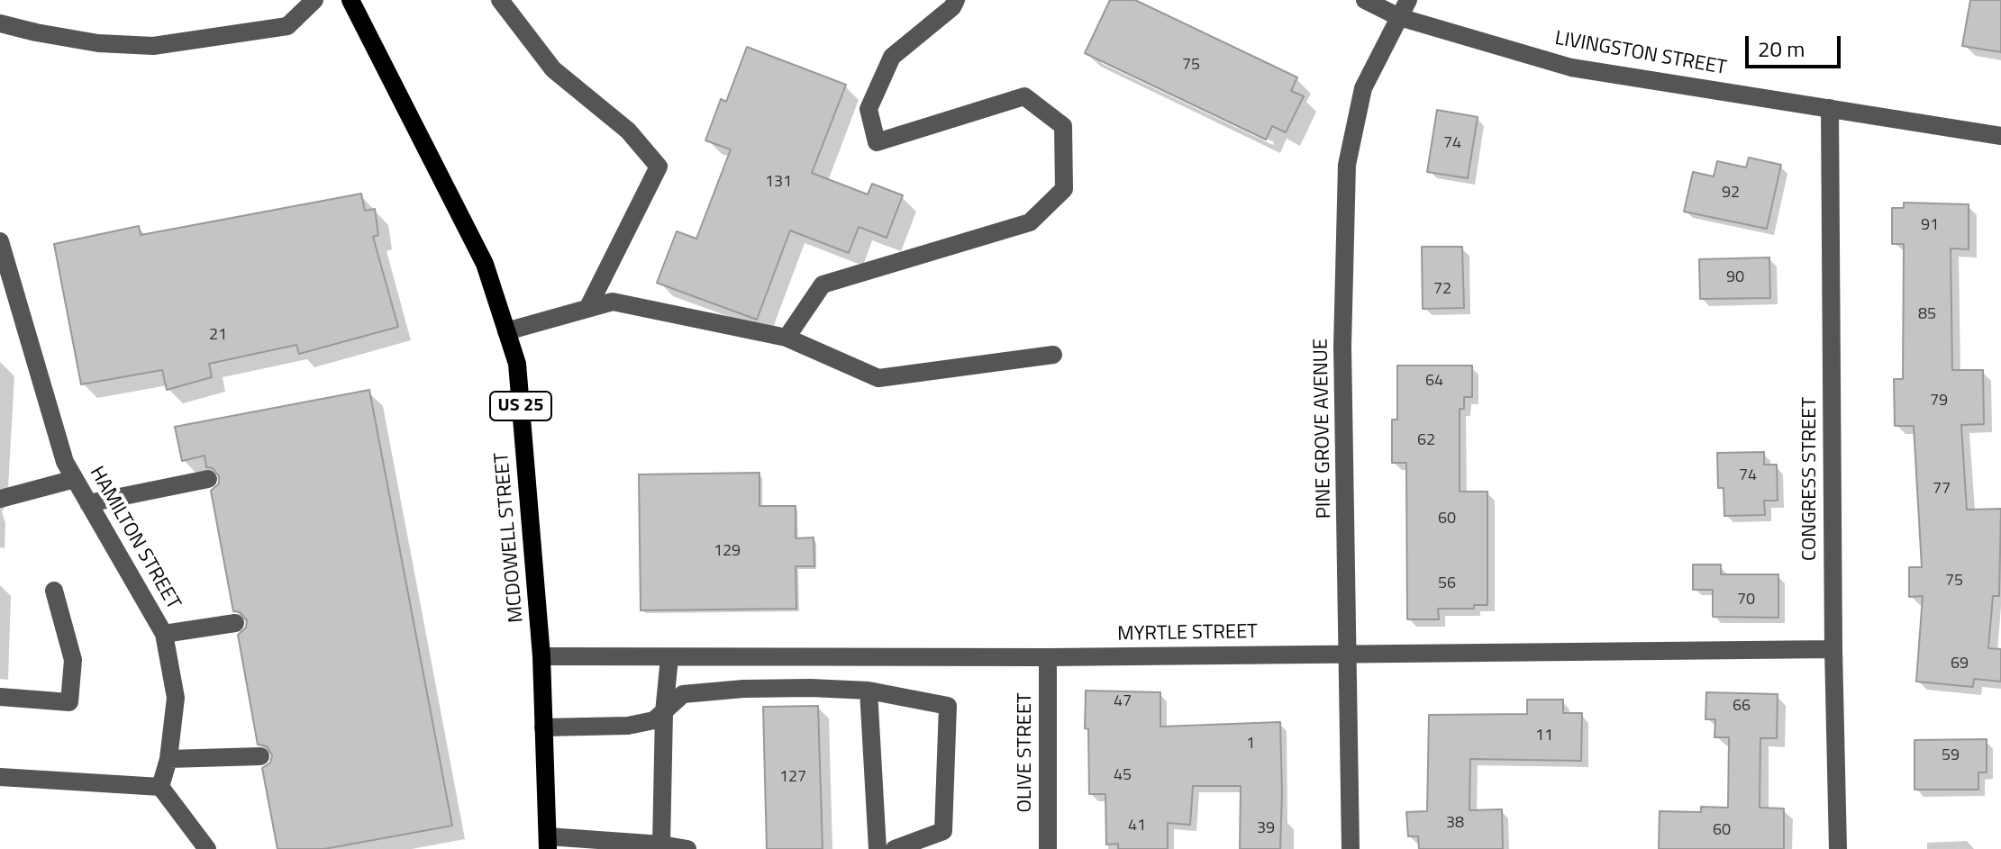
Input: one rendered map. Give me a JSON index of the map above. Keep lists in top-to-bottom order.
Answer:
{
  "streets": {
    "main road": ["US 25", "MCDOWELL STREET"],
    "street": [
      "LIVINGSTON STREET",
      "PINE GROVE AVENUE",
      "CONGRESS STREET",
      "HAMILTON STREET",
      "MYRTLE STREET",
      "OLIVE STREET"
    ]
  },
  "crossings": [
    ["LIVINGSTON STREET", "PINE GROVE AVENUE"],
    ["LIVINGSTON STREET", "CONGRESS STREET"],
    ["PINE GROVE AVENUE", "MYRTLE STREET"],
    ["CONGRESS STREET", "MYRTLE STREET"],
    ["MCDOWELL STREET", "MYRTLE STREET"],
    ["MYRTLE STREET", "OLIVE STREET"]
  ],
  "house_numbers": [
    "75",
    "74",
    "131",
    "92",
    "91",
    "90",
    "72",
    "85",
    "21",
    "64",
    "79",
    "62",
    "74",
    "77",
    "60",
    "129",
    "75",
    "56",
    "70",
    "69",
    "47",
    "66",
    "11",
    "1",
    "59",
    "45",
    "127",
    "38",
    "41",
    "39",
    "60"
  ],
  "scale_bar": "20 m"
}
